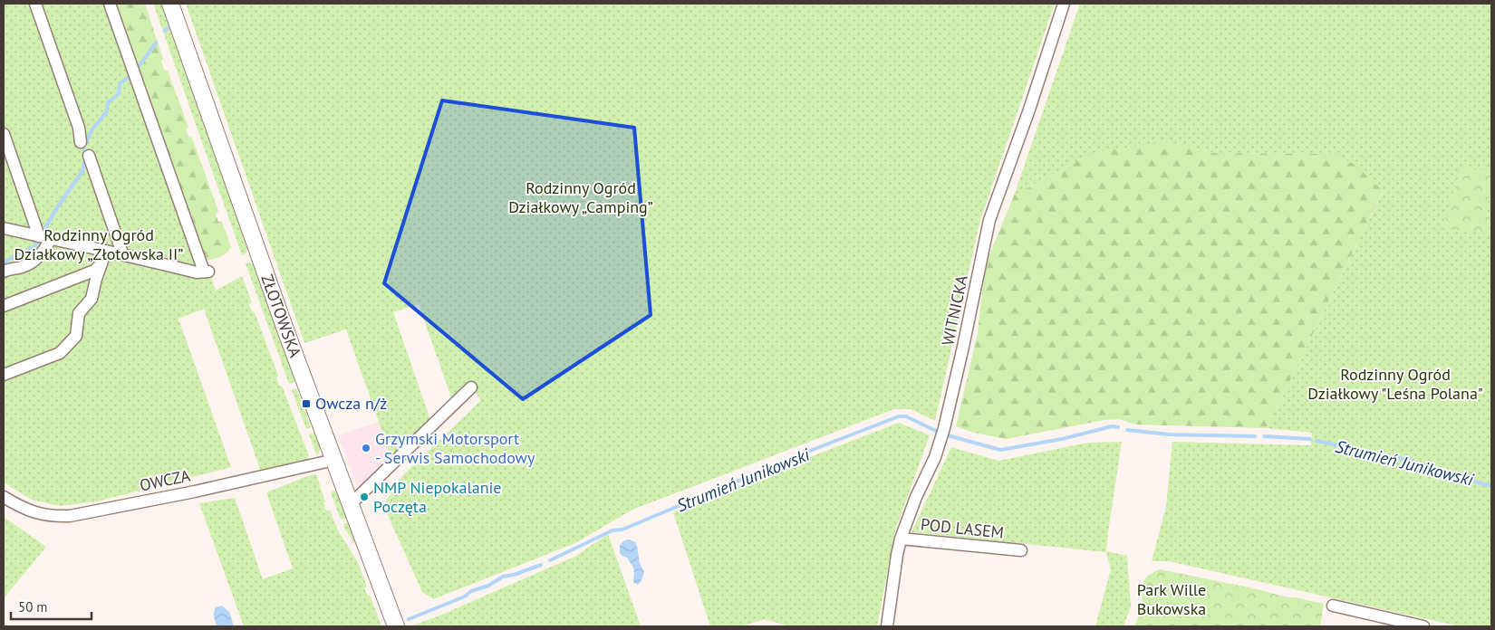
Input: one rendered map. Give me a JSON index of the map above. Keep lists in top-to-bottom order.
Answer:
{
  "streets": {
    "street": [
      "WITNICKA",
      "ZŁOTOWSKA",
      "OWCZA",
      "POD LASEM"
    ]
  },
  "crossings": [
    ["WITNICKA", "POD LASEM"],
    ["ZŁOTOWSKA", "OWCZA"]
  ],
  "water": ["Strumień Junikowski"],
  "parks": [
    "Rodzinny Ogród Działkowy „Camping”",
    "Rodzinny Ogród Działkowy „Złotowska II”",
    "Rodzinny Ogród Działkowy \"Leśna Polana\"",
    "Park Wille Bukowska"
  ],
  "places": {
    "transit": ["Owcza n/ż"],
    "other": ["Grzymski Motorsport - Serwis Samochodowy", "NMP Niepokalanie Poczęta"]
  },
  "scale_bar": "50 m"
}
